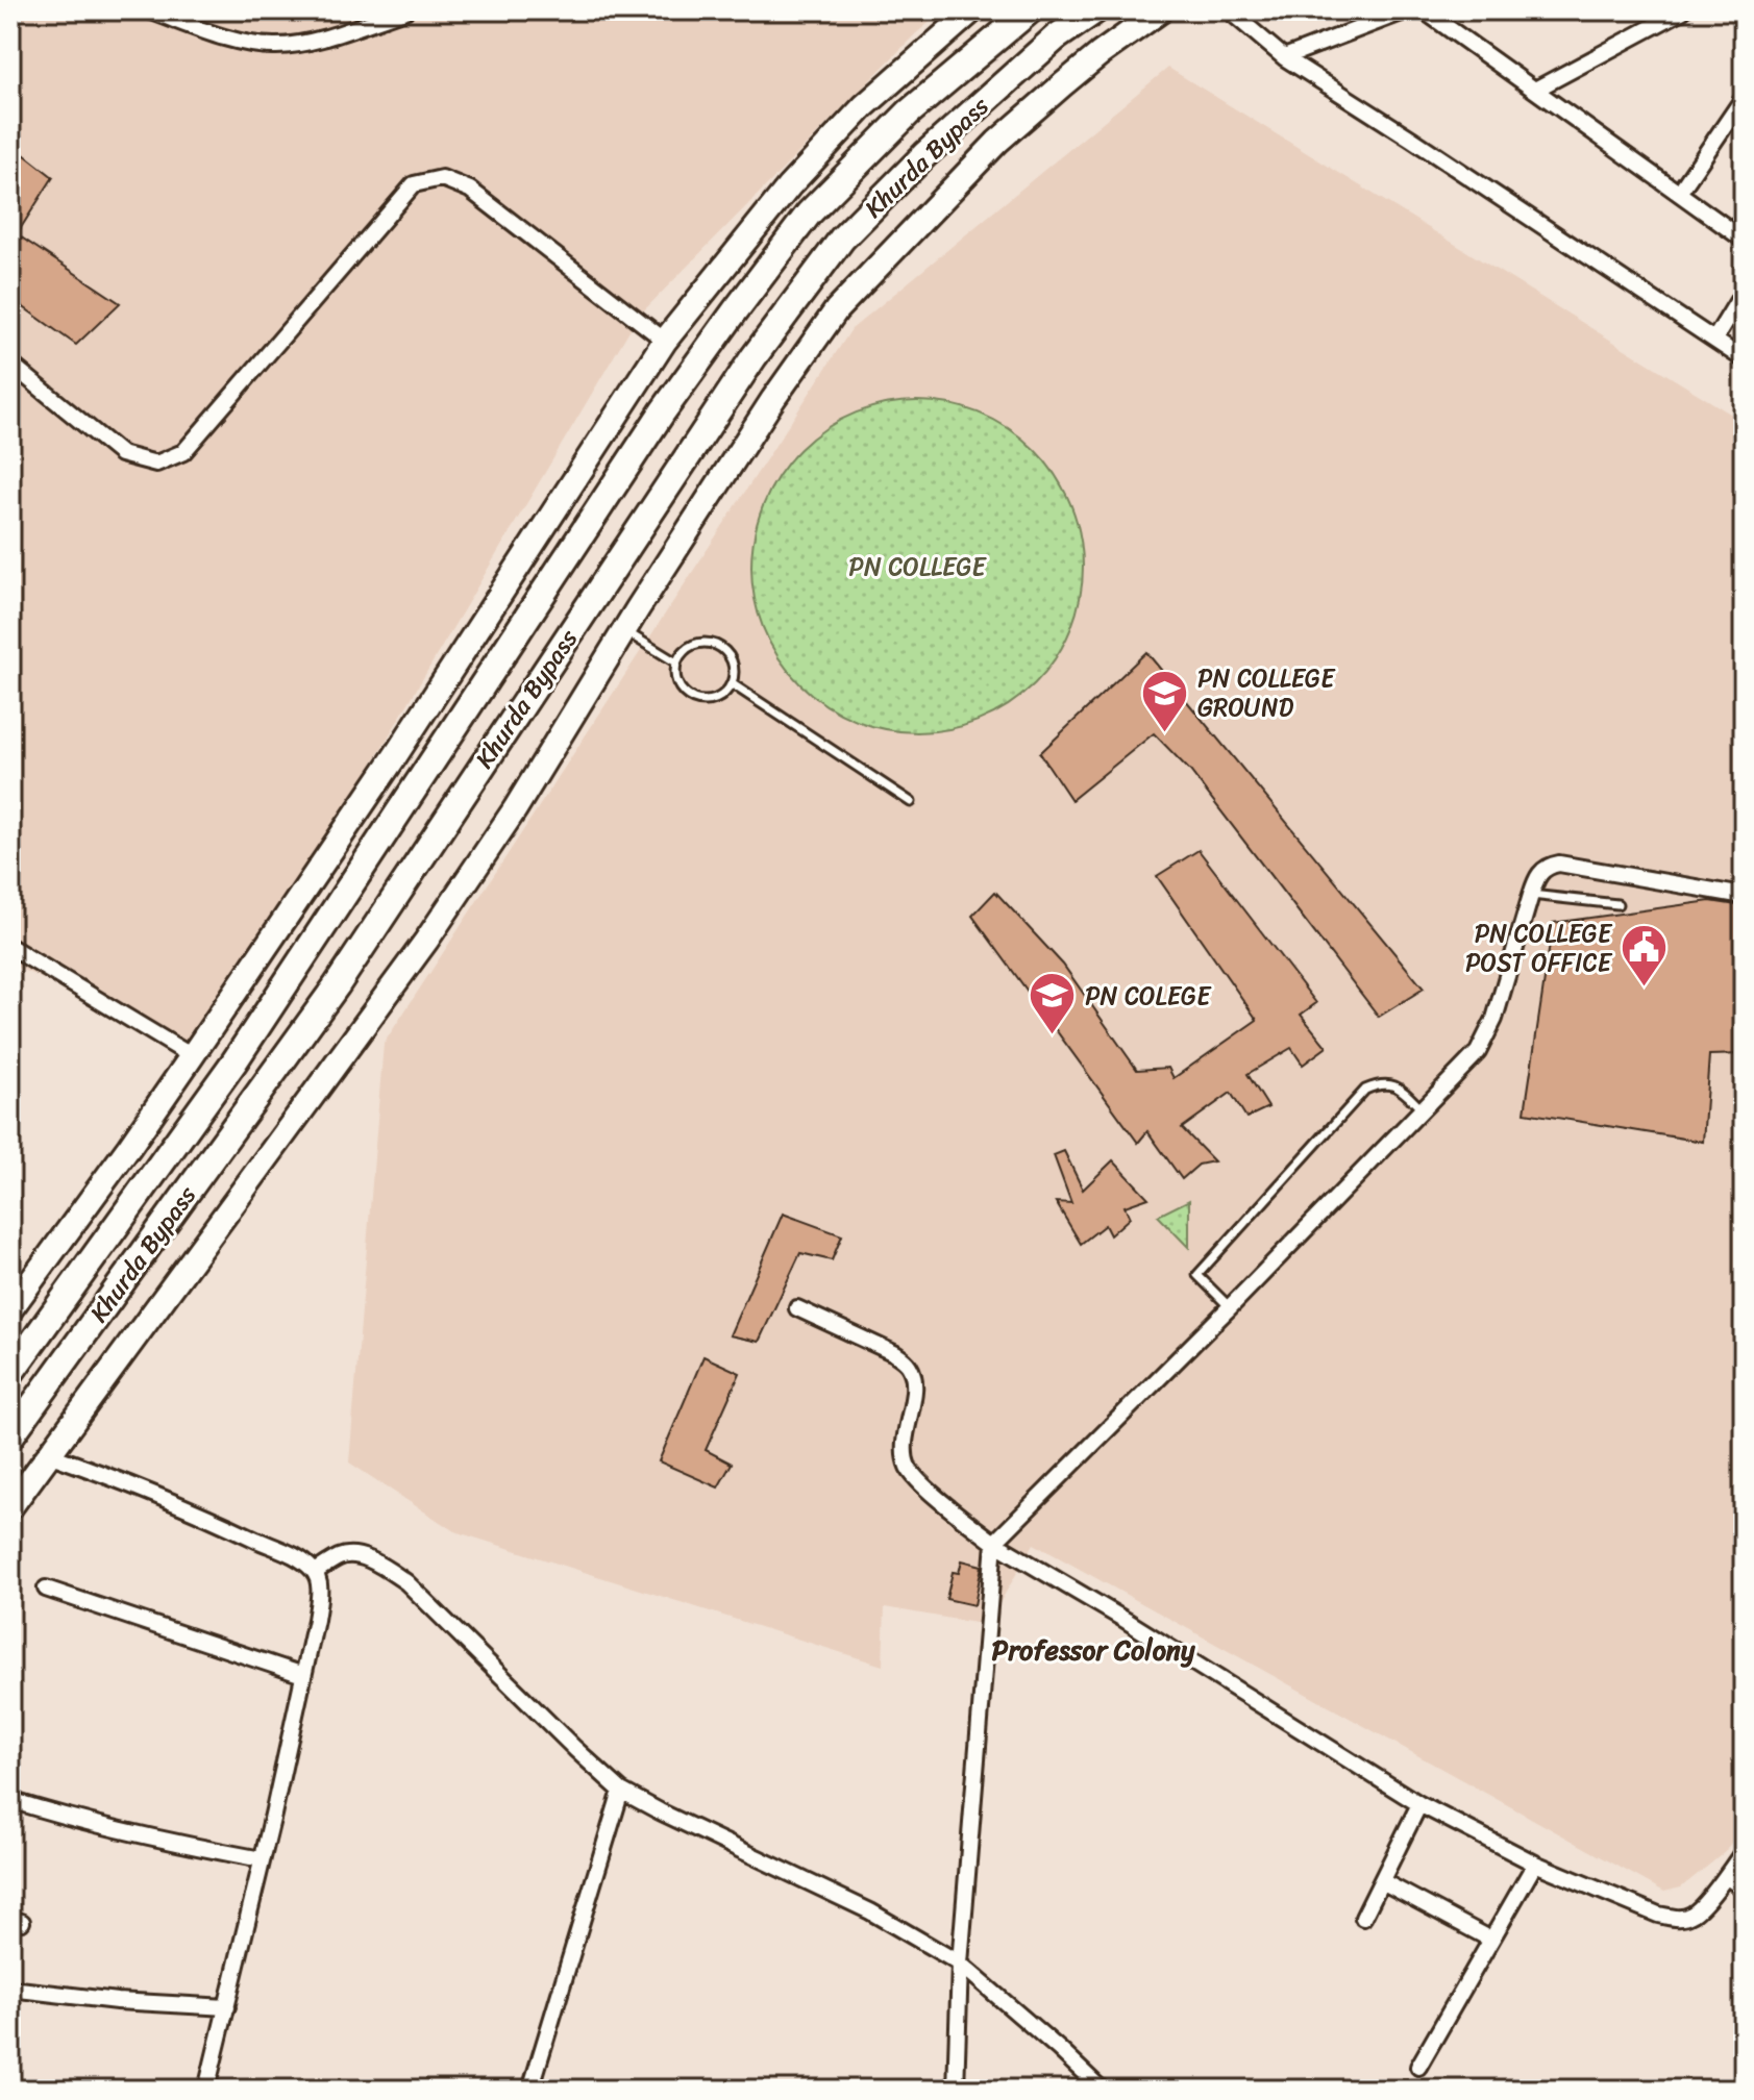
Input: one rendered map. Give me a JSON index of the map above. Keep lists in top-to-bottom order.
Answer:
{
  "streets": {
    "highway": ["Khurda Bypass"]
  },
  "districts": ["Professor Colony"],
  "parks": ["PN COLLEGE"],
  "places": {
    "school or university": ["PN COLLEGE GROUND", "PN COLEGE"],
    "public building": ["PN COLLEGE POST OFFICE"]
  }
}
